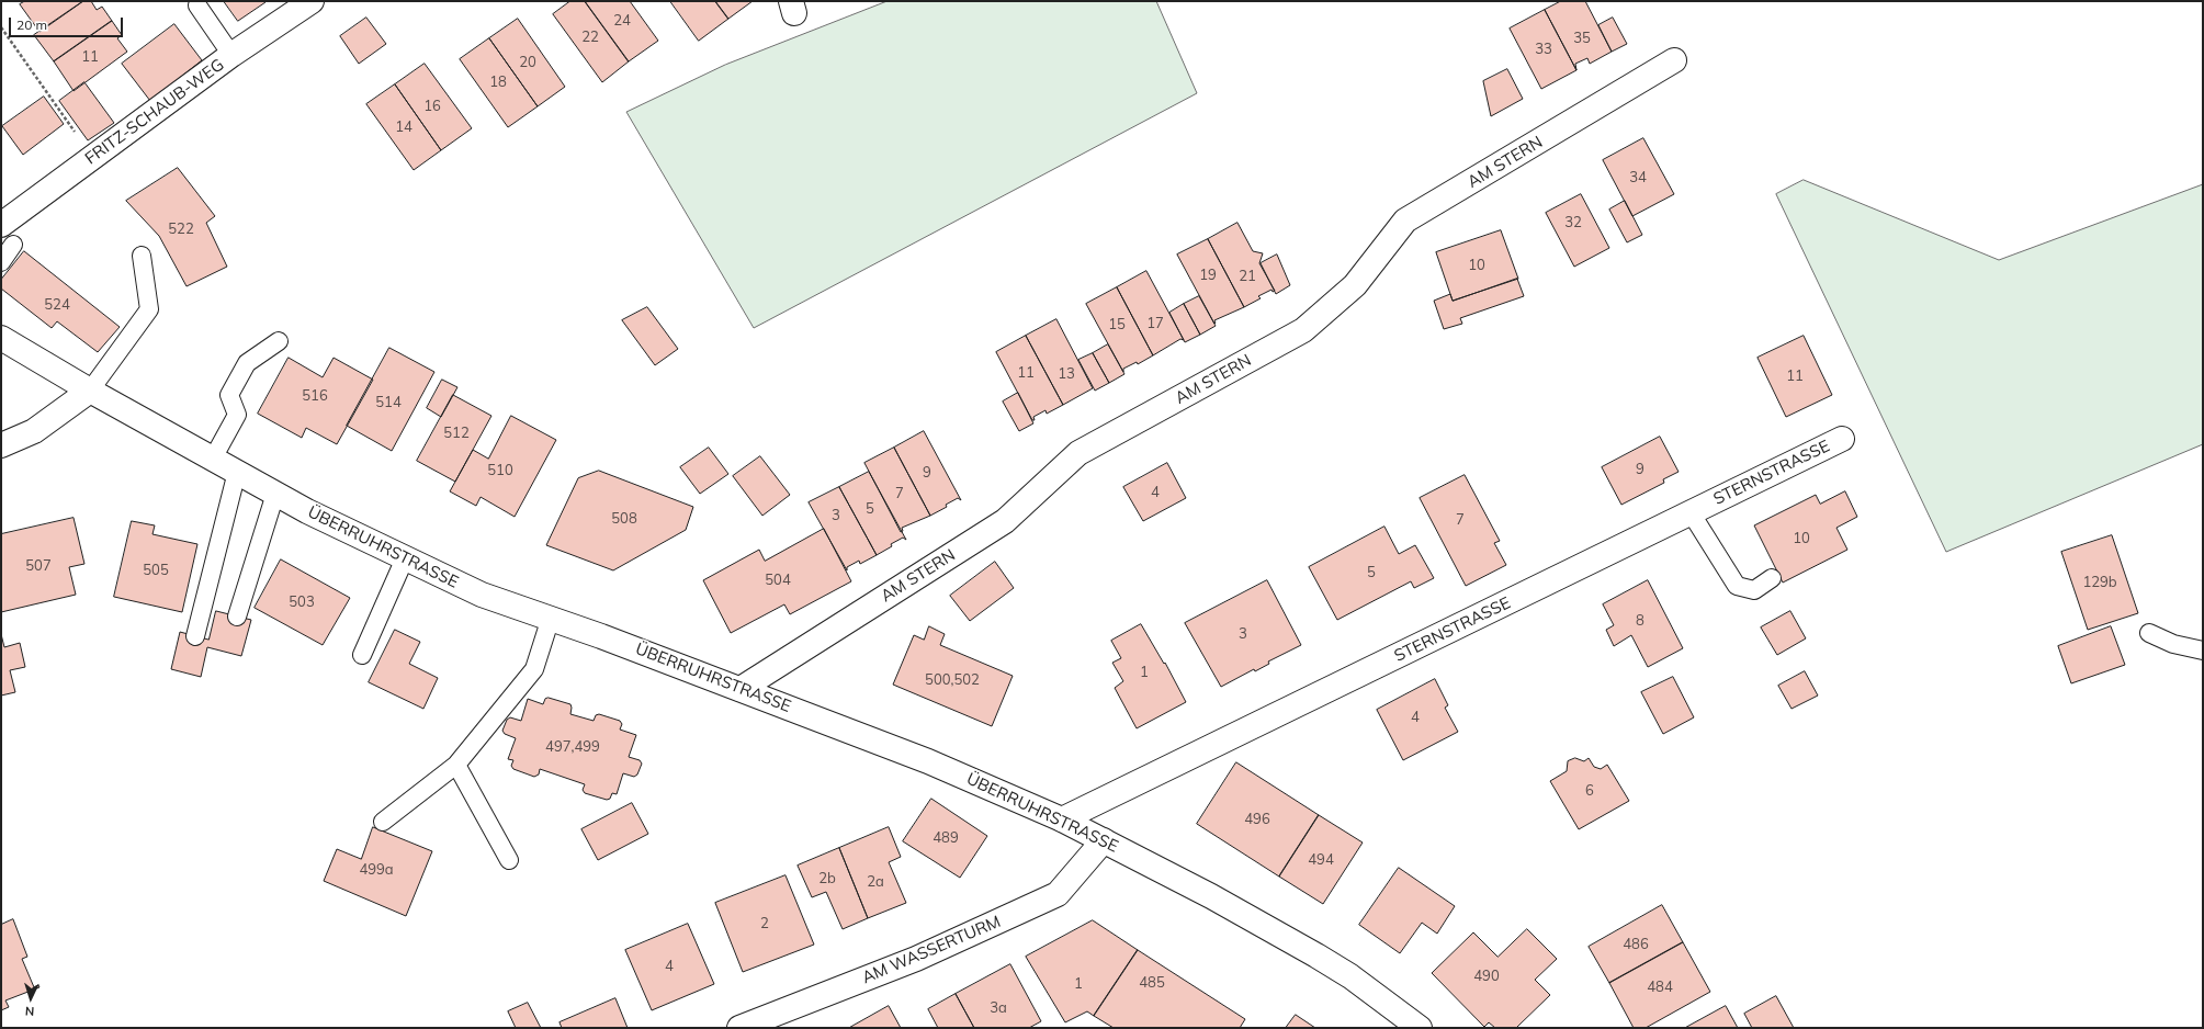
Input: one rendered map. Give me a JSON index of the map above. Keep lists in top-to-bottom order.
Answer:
{
  "streets": {
    "street": [
      "FRITZ-SCHAUB-WEG",
      "AM STERN",
      "STERNSTRASSE",
      "ÜBERRUHRSTRASSE",
      "AM WASSERTURM"
    ]
  },
  "crossings": [
    ["AM STERN", "ÜBERRUHRSTRASSE"],
    ["STERNSTRASSE", "ÜBERRUHRSTRASSE"],
    ["ÜBERRUHRSTRASSE", "AM WASSERTURM"]
  ],
  "house_numbers": [
    "24",
    "22",
    "35",
    "33",
    "11",
    "20",
    "18",
    "16",
    "14",
    "34",
    "32",
    "522",
    "10",
    "19",
    "21",
    "524",
    "17",
    "15",
    "11",
    "13",
    "11",
    "516",
    "514",
    "512",
    "9",
    "510",
    "9",
    "4",
    "7",
    "5",
    "3",
    "508",
    "7",
    "10",
    "507",
    "505",
    "5",
    "504",
    "129b",
    "503",
    "8",
    "3",
    "1",
    "500,502",
    "4",
    "497,499",
    "6",
    "496",
    "489",
    "494",
    "499a",
    "2b",
    "2a",
    "2",
    "486",
    "4",
    "490",
    "485",
    "1",
    "484",
    "3a"
  ],
  "scale_bar": "20 m",
  "north": "bottom"
}
